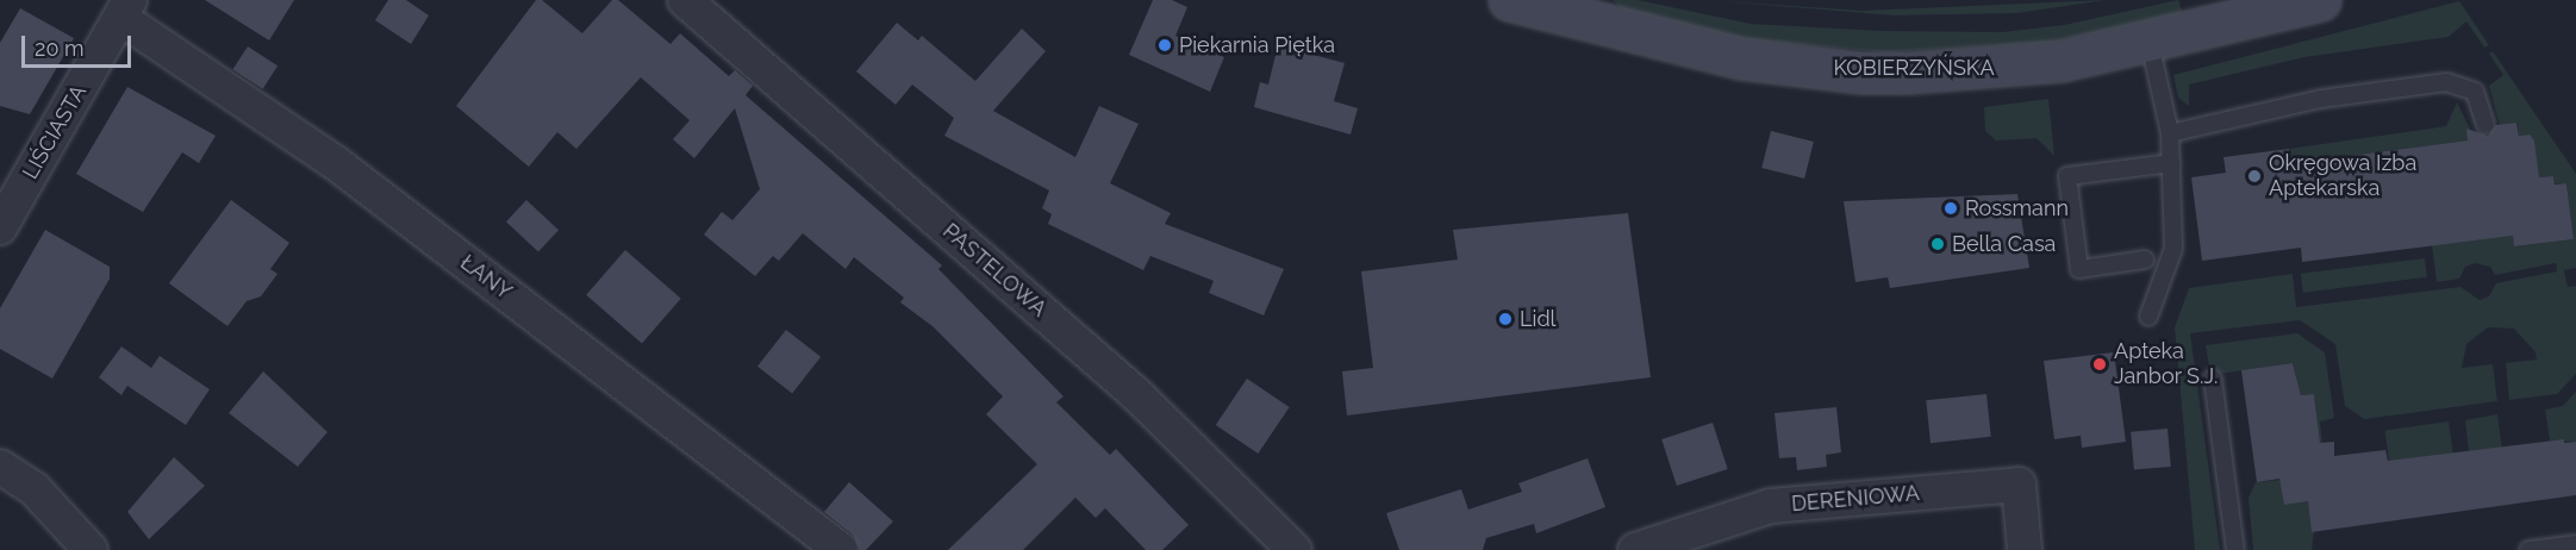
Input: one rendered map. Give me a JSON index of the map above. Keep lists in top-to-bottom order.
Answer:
{
  "streets": {
    "street": [
      "KOBIERZYŃSKA",
      "LIŚCIASTA",
      "PASTELOWA",
      "ŁANY",
      "DERENIOWA"
    ]
  },
  "crossings": [
    ["LIŚCIASTA", "ŁANY"]
  ],
  "places": [
    "Piekarnia Piętka",
    "Okręgowa Izba Aptekarska",
    "Rossmann",
    "Bella Casa",
    "Lidl",
    "Apteka Janbor S.J."
  ],
  "scale_bar": "20 m"
}
